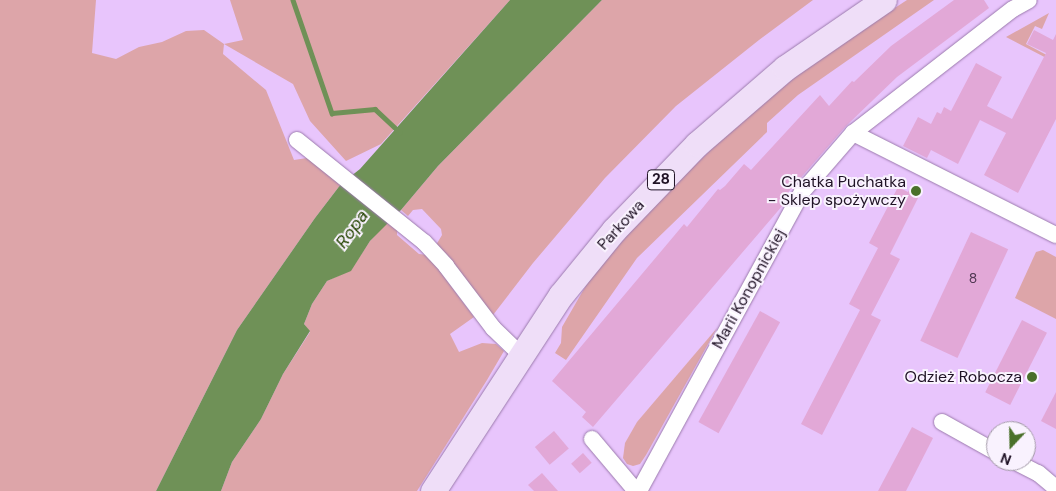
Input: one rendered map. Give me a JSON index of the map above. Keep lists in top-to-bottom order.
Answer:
{
  "streets": {
    "main road": ["28", "Parkowa"],
    "street": ["Marii Konopnickiej"]
  },
  "water": ["Ropa"],
  "places": ["Chatka Puchatka - Sklep spożywczy", "Odzież Robocza"],
  "house_numbers": ["8"],
  "north": "bottom"
}
